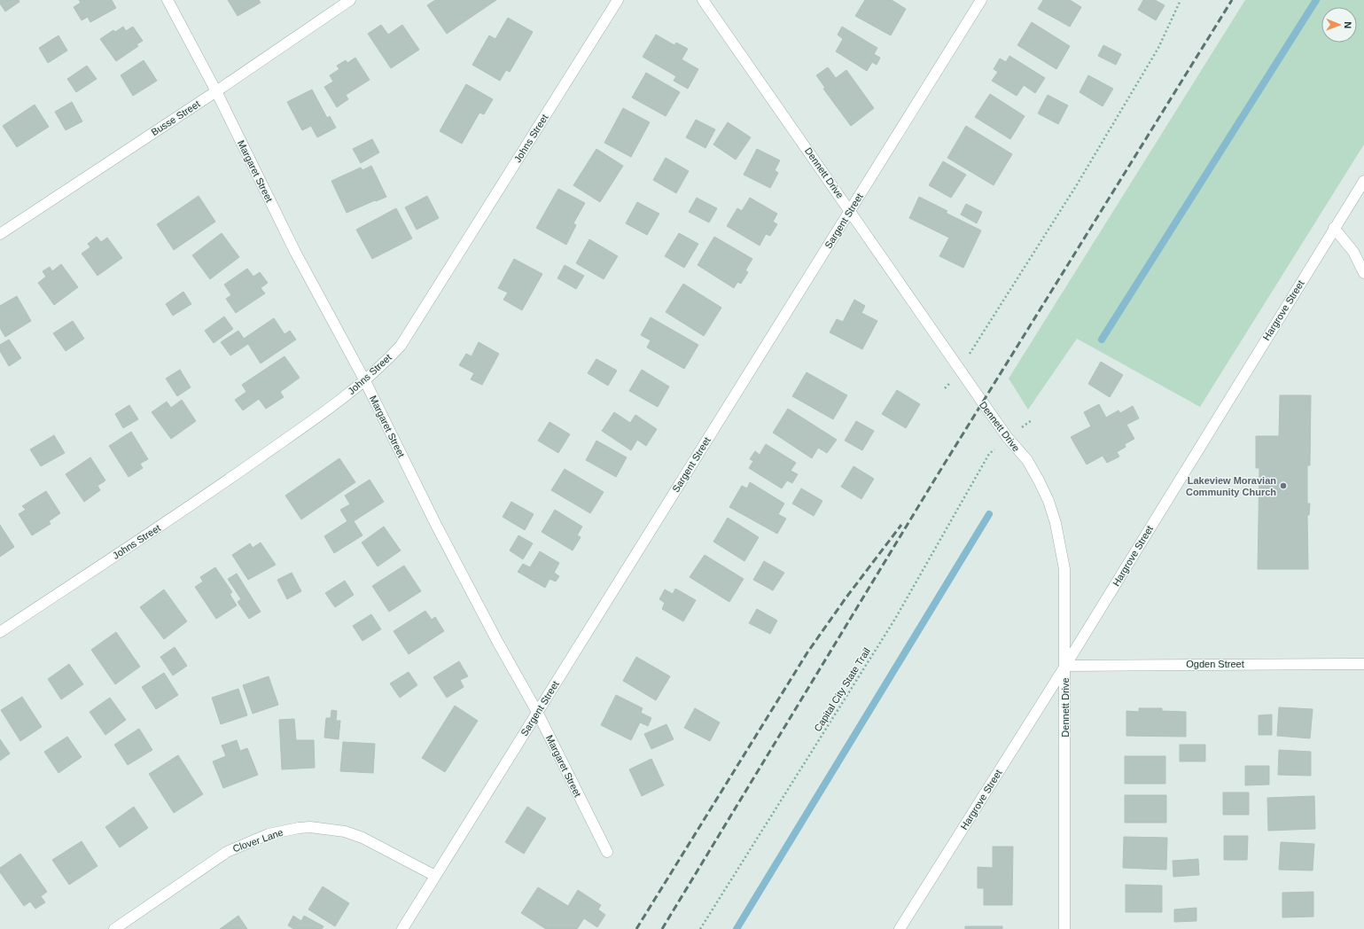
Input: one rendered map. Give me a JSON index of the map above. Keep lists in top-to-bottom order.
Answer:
{
  "streets": {
    "street": [
      "Busse Street",
      "Johns Street",
      "Margaret Street",
      "Dennett Drive",
      "Sargent Street",
      "Hargrove Street",
      "Ogden Street",
      "Clover Lane"
    ],
    "path": ["Capital City State Trail"]
  },
  "crossings": [
    ["Busse Street", "Margaret Street"],
    ["Johns Street", "Margaret Street"],
    ["Margaret Street", "Sargent Street"],
    ["Dennett Drive", "Sargent Street"],
    ["Dennett Drive", "Hargrove Street"],
    ["Dennett Drive", "Ogden Street"],
    ["Sargent Street", "Clover Lane"],
    ["Hargrove Street", "Ogden Street"]
  ],
  "places": ["Lakeview Moravian Community Church"],
  "north": "right"
}
